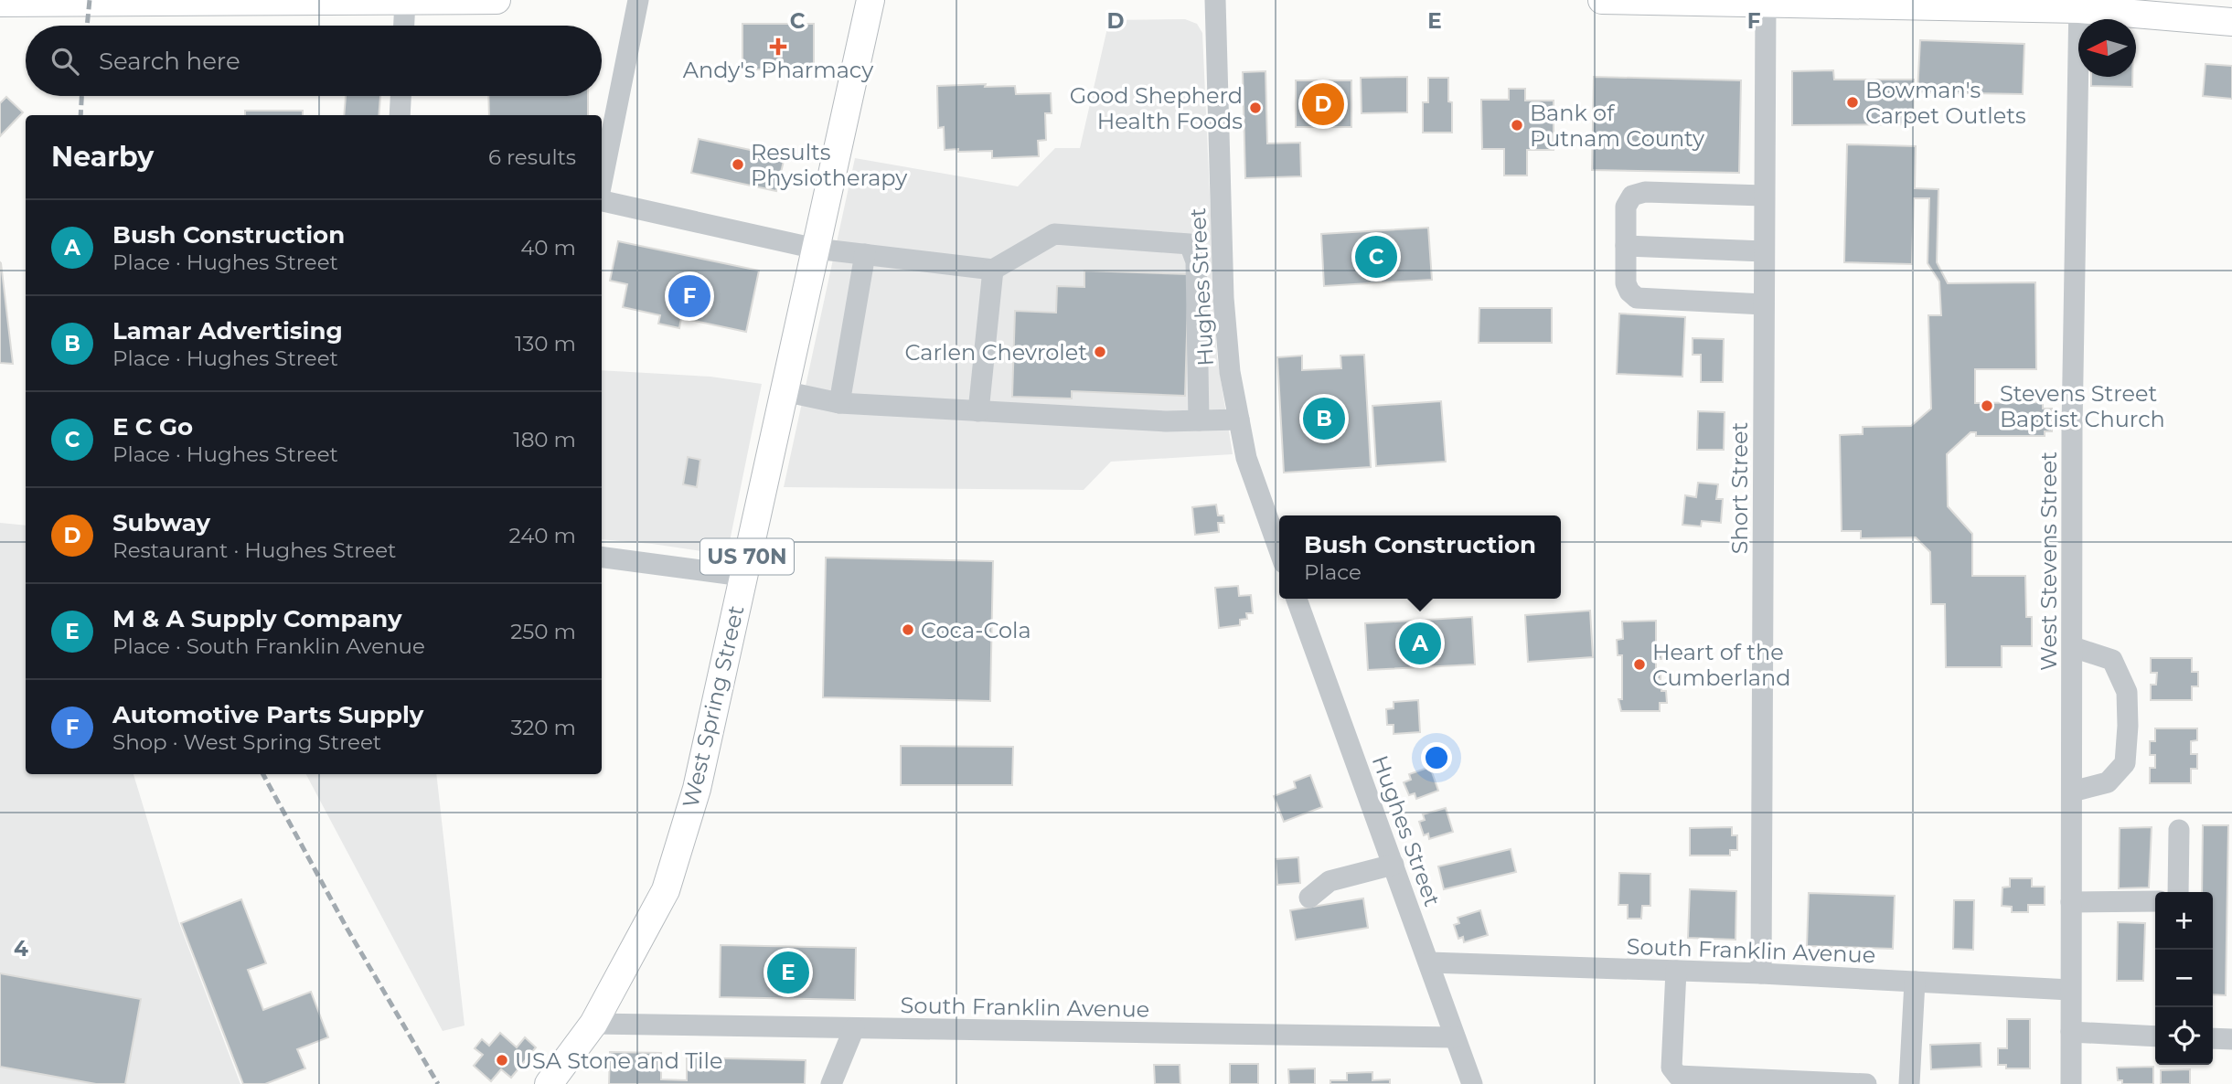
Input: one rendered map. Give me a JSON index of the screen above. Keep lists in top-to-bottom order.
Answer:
{
  "streets": {
    "main road": ["US 70N", "West Spring Street"],
    "street": [
      "Hughes Street",
      "Short Street",
      "West Stevens Street",
      "South Franklin Avenue"
    ]
  },
  "crossings": [
    ["Hughes Street", "South Franklin Avenue"],
    ["Short Street", "South Franklin Avenue"],
    ["West Stevens Street", "South Franklin Avenue"],
    ["West Spring Street", "South Franklin Avenue"]
  ],
  "places": {
    "health": ["Andy's Pharmacy"],
    "other": [
      "Bowman's Carpet Outlets",
      "Good Shepherd Health Foods",
      "Bank of Putnam County",
      "Results Physiotherapy",
      "Carlen Chevrolet",
      "Stevens Street Baptist Church",
      "Coca-Cola",
      "Heart of the Cumberland",
      "USA Stone and Tile"
    ]
  },
  "north": "left",
  "page": {
    "search": "Search here",
    "pins": [
      "D",
      "C",
      "F",
      "B",
      "A",
      "E"
    ],
    "heading": ["Nearby", "6 results"],
    "list": [
      {
        "mark": "A",
        "name": "Bush Construction",
        "note": "Place · Hughes Street",
        "value": "40 m"
      },
      {
        "mark": "B",
        "name": "Lamar Advertising",
        "note": "Place · Hughes Street",
        "value": "130 m"
      },
      {
        "mark": "C",
        "name": "E C Go",
        "note": "Place · Hughes Street",
        "value": "180 m"
      },
      {
        "mark": "D",
        "name": "Subway",
        "note": "Restaurant · Hughes Street",
        "value": "240 m"
      },
      {
        "mark": "E",
        "name": "M & A Supply Company",
        "note": "Place · South Franklin Avenue",
        "value": "250 m"
      },
      {
        "mark": "F",
        "name": "Automotive Parts Supply",
        "note": "Shop · West Spring Street",
        "value": "320 m"
      }
    ],
    "popup": ["Bush Construction", "Place"],
    "map_buttons": ["+", "−"]
  },
  "grid": {
    "columns": [
      "C",
      "D",
      "E",
      "F"
    ],
    "rows": ["4"]
  }
}
